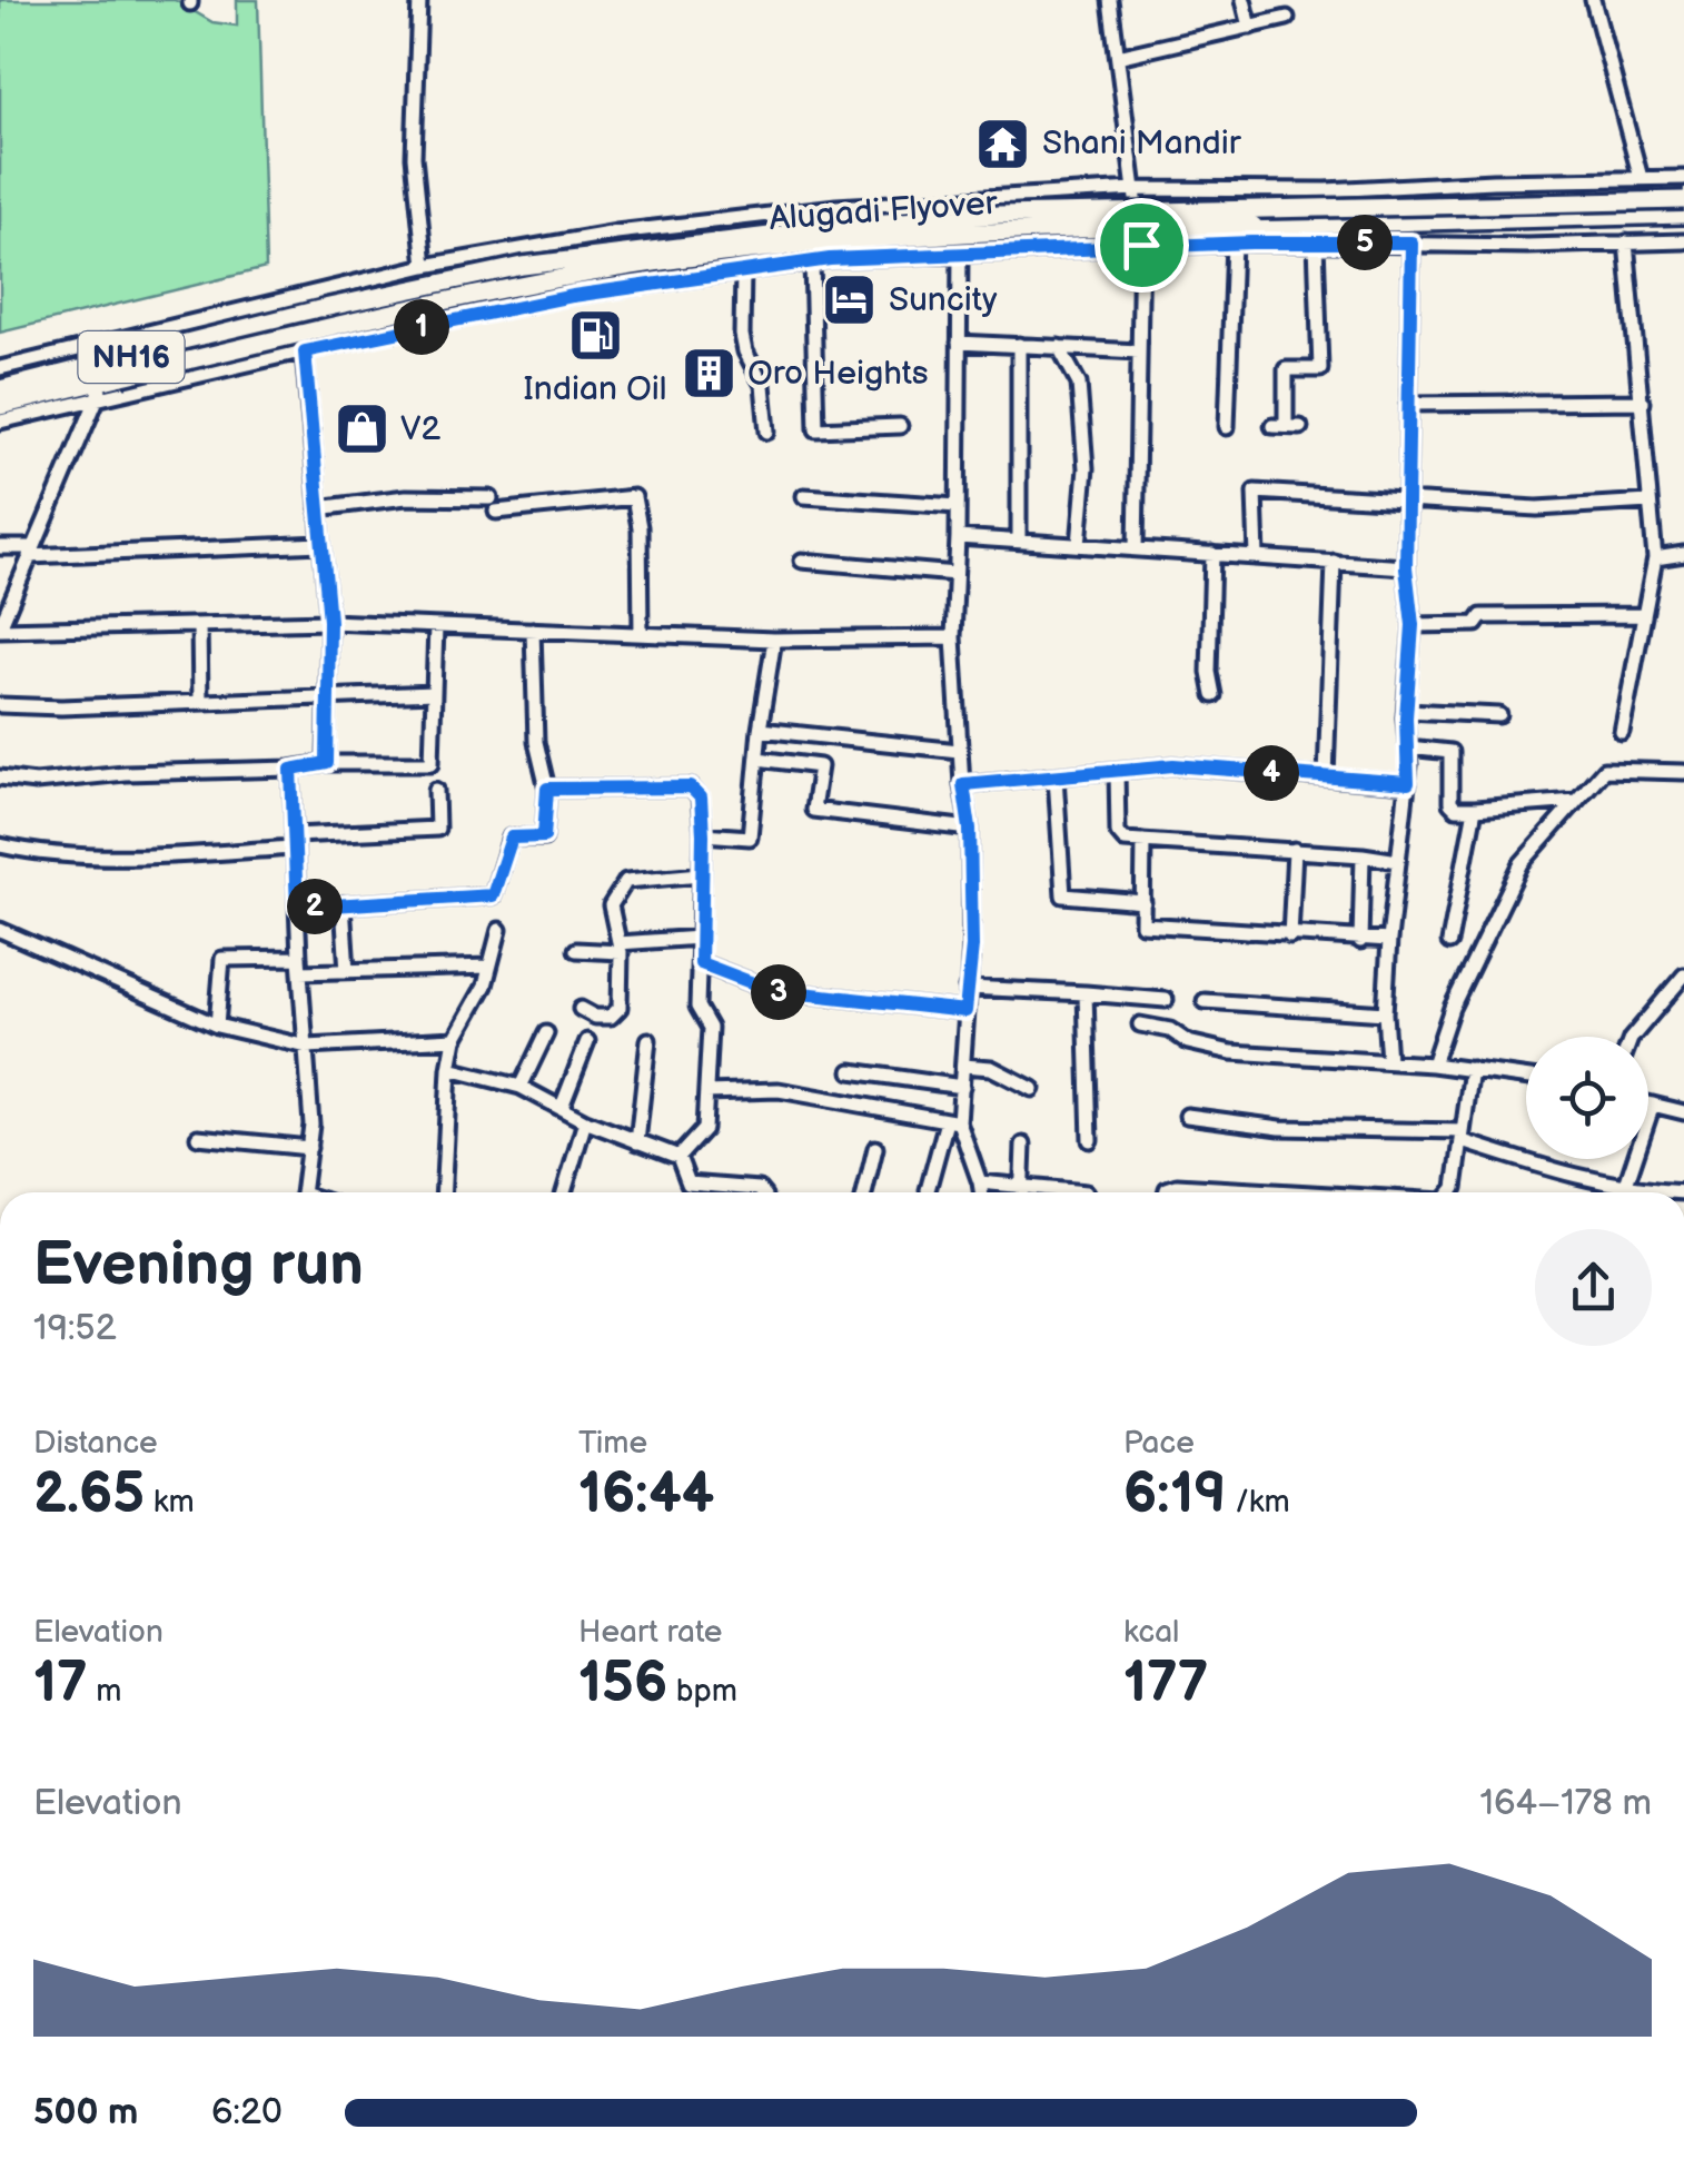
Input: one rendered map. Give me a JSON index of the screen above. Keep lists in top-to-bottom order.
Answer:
{
  "streets": {
    "highway": ["Alugadi Flyover", "NH16"]
  },
  "crossings": [
    ["Alugadi Flyover", "NH16"]
  ],
  "places": {
    "temple": ["Shani Mandir"],
    "hotel": ["Suncity"],
    "fuel station": ["Indian Oil"],
    "building": ["Oro Heights"],
    "shop": ["V2"]
  },
  "page": {
    "pins": [
      "5",
      "1",
      "4",
      "2",
      "3"
    ],
    "heading": ["Evening run", "19:52"],
    "stats": [
      ["Distance", "2.65 km"],
      ["Time", "16:44"],
      ["Pace", "6:19 /km"],
      ["Elevation", "17 m"],
      ["Heart rate", "156 bpm"],
      ["kcal", "177"]
    ],
    "chart": ["Elevation", "164–178 m"],
    "list": [
      {
        "name": "500 m",
        "note": "6:20"
      }
    ]
  }
}
